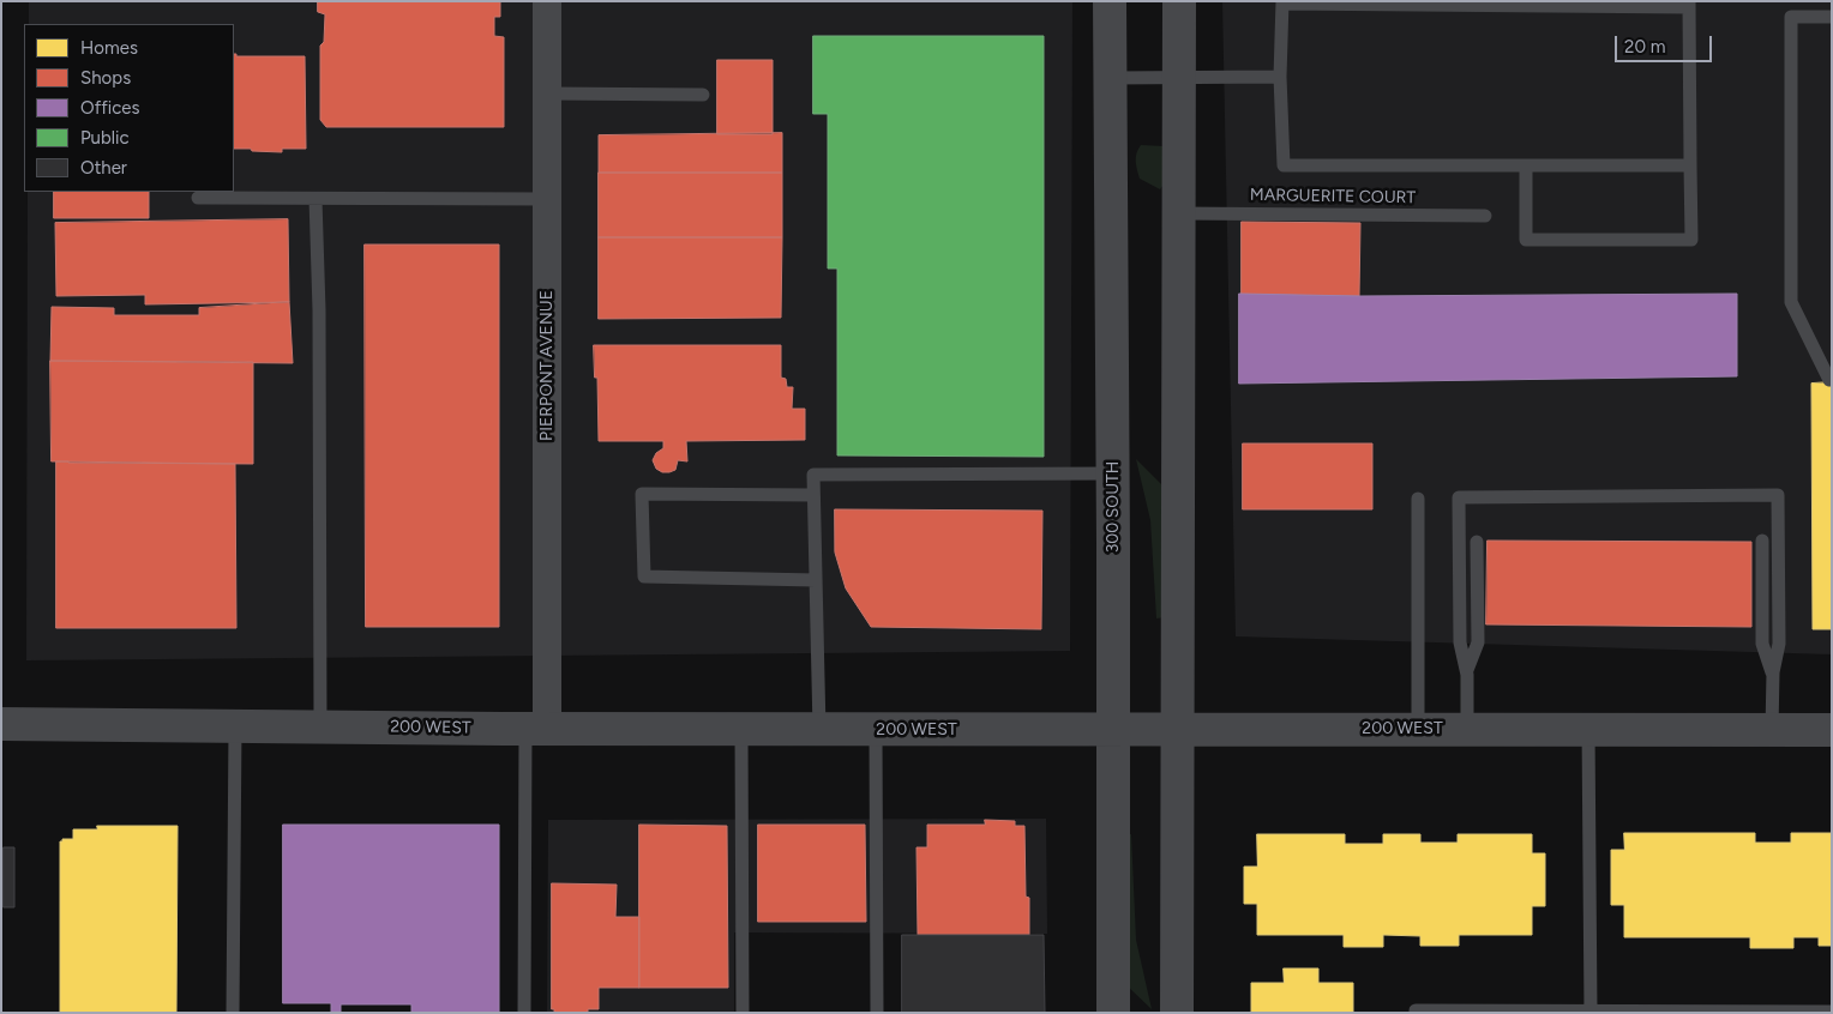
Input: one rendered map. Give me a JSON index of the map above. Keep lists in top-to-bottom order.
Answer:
{
  "streets": {
    "street": ["PIERPONT AVENUE", "300 SOUTH", "200 WEST"],
    "lane": ["MARGUERITE COURT"]
  },
  "crossings": [
    ["PIERPONT AVENUE", "200 WEST"],
    ["300 SOUTH", "200 WEST"]
  ],
  "legend": [
    "Homes",
    "Shops",
    "Offices",
    "Public",
    "Other"
  ],
  "scale_bar": "20 m"
}
